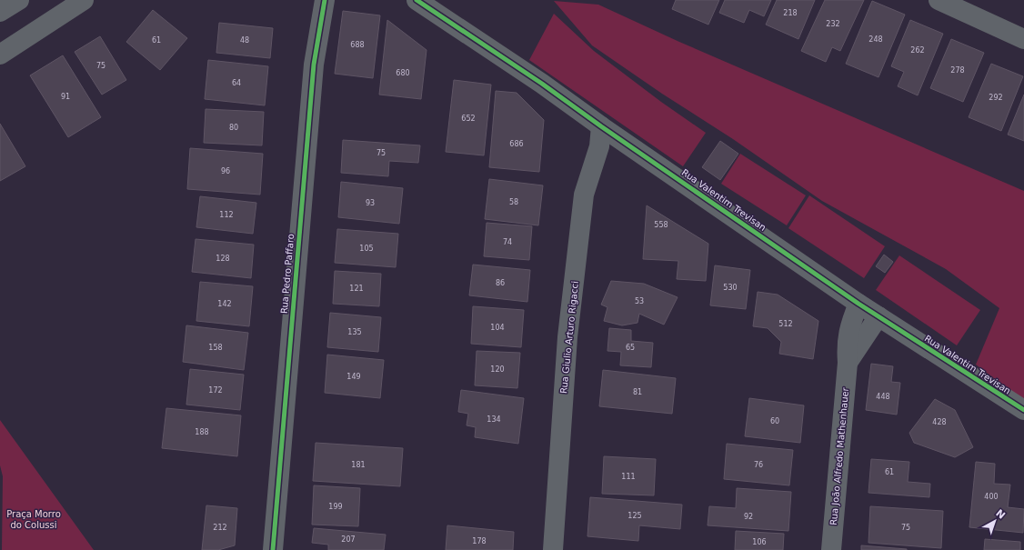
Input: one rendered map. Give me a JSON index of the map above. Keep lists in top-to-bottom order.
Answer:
{
  "streets": {
    "street": [
      "Rua Valentim Trevisan",
      "Rua Pedro Paffaro",
      "Rua Giulio Arturo Rigacci",
      "Rua João Alfredo Mathenhauer"
    ]
  },
  "crossings": [
    ["Rua Valentim Trevisan", "Rua Giulio Arturo Rigacci"],
    ["Rua Valentim Trevisan", "Rua João Alfredo Mathenhauer"]
  ],
  "parks": ["Praça Morro do Colussi"],
  "house_numbers": [
    "218",
    "232",
    "248",
    "61",
    "48",
    "688",
    "262",
    "75",
    "278",
    "680",
    "64",
    "91",
    "292",
    "652",
    "80",
    "686",
    "75",
    "96",
    "58",
    "93",
    "112",
    "558",
    "74",
    "105",
    "128",
    "86",
    "530",
    "121",
    "53",
    "142",
    "512",
    "104",
    "135",
    "158",
    "65",
    "120",
    "149",
    "172",
    "81",
    "448",
    "134",
    "60",
    "428",
    "188",
    "181",
    "76",
    "61",
    "111",
    "400",
    "199",
    "125",
    "92",
    "212",
    "75",
    "207",
    "178",
    "106"
  ],
  "north": "top right"
}
